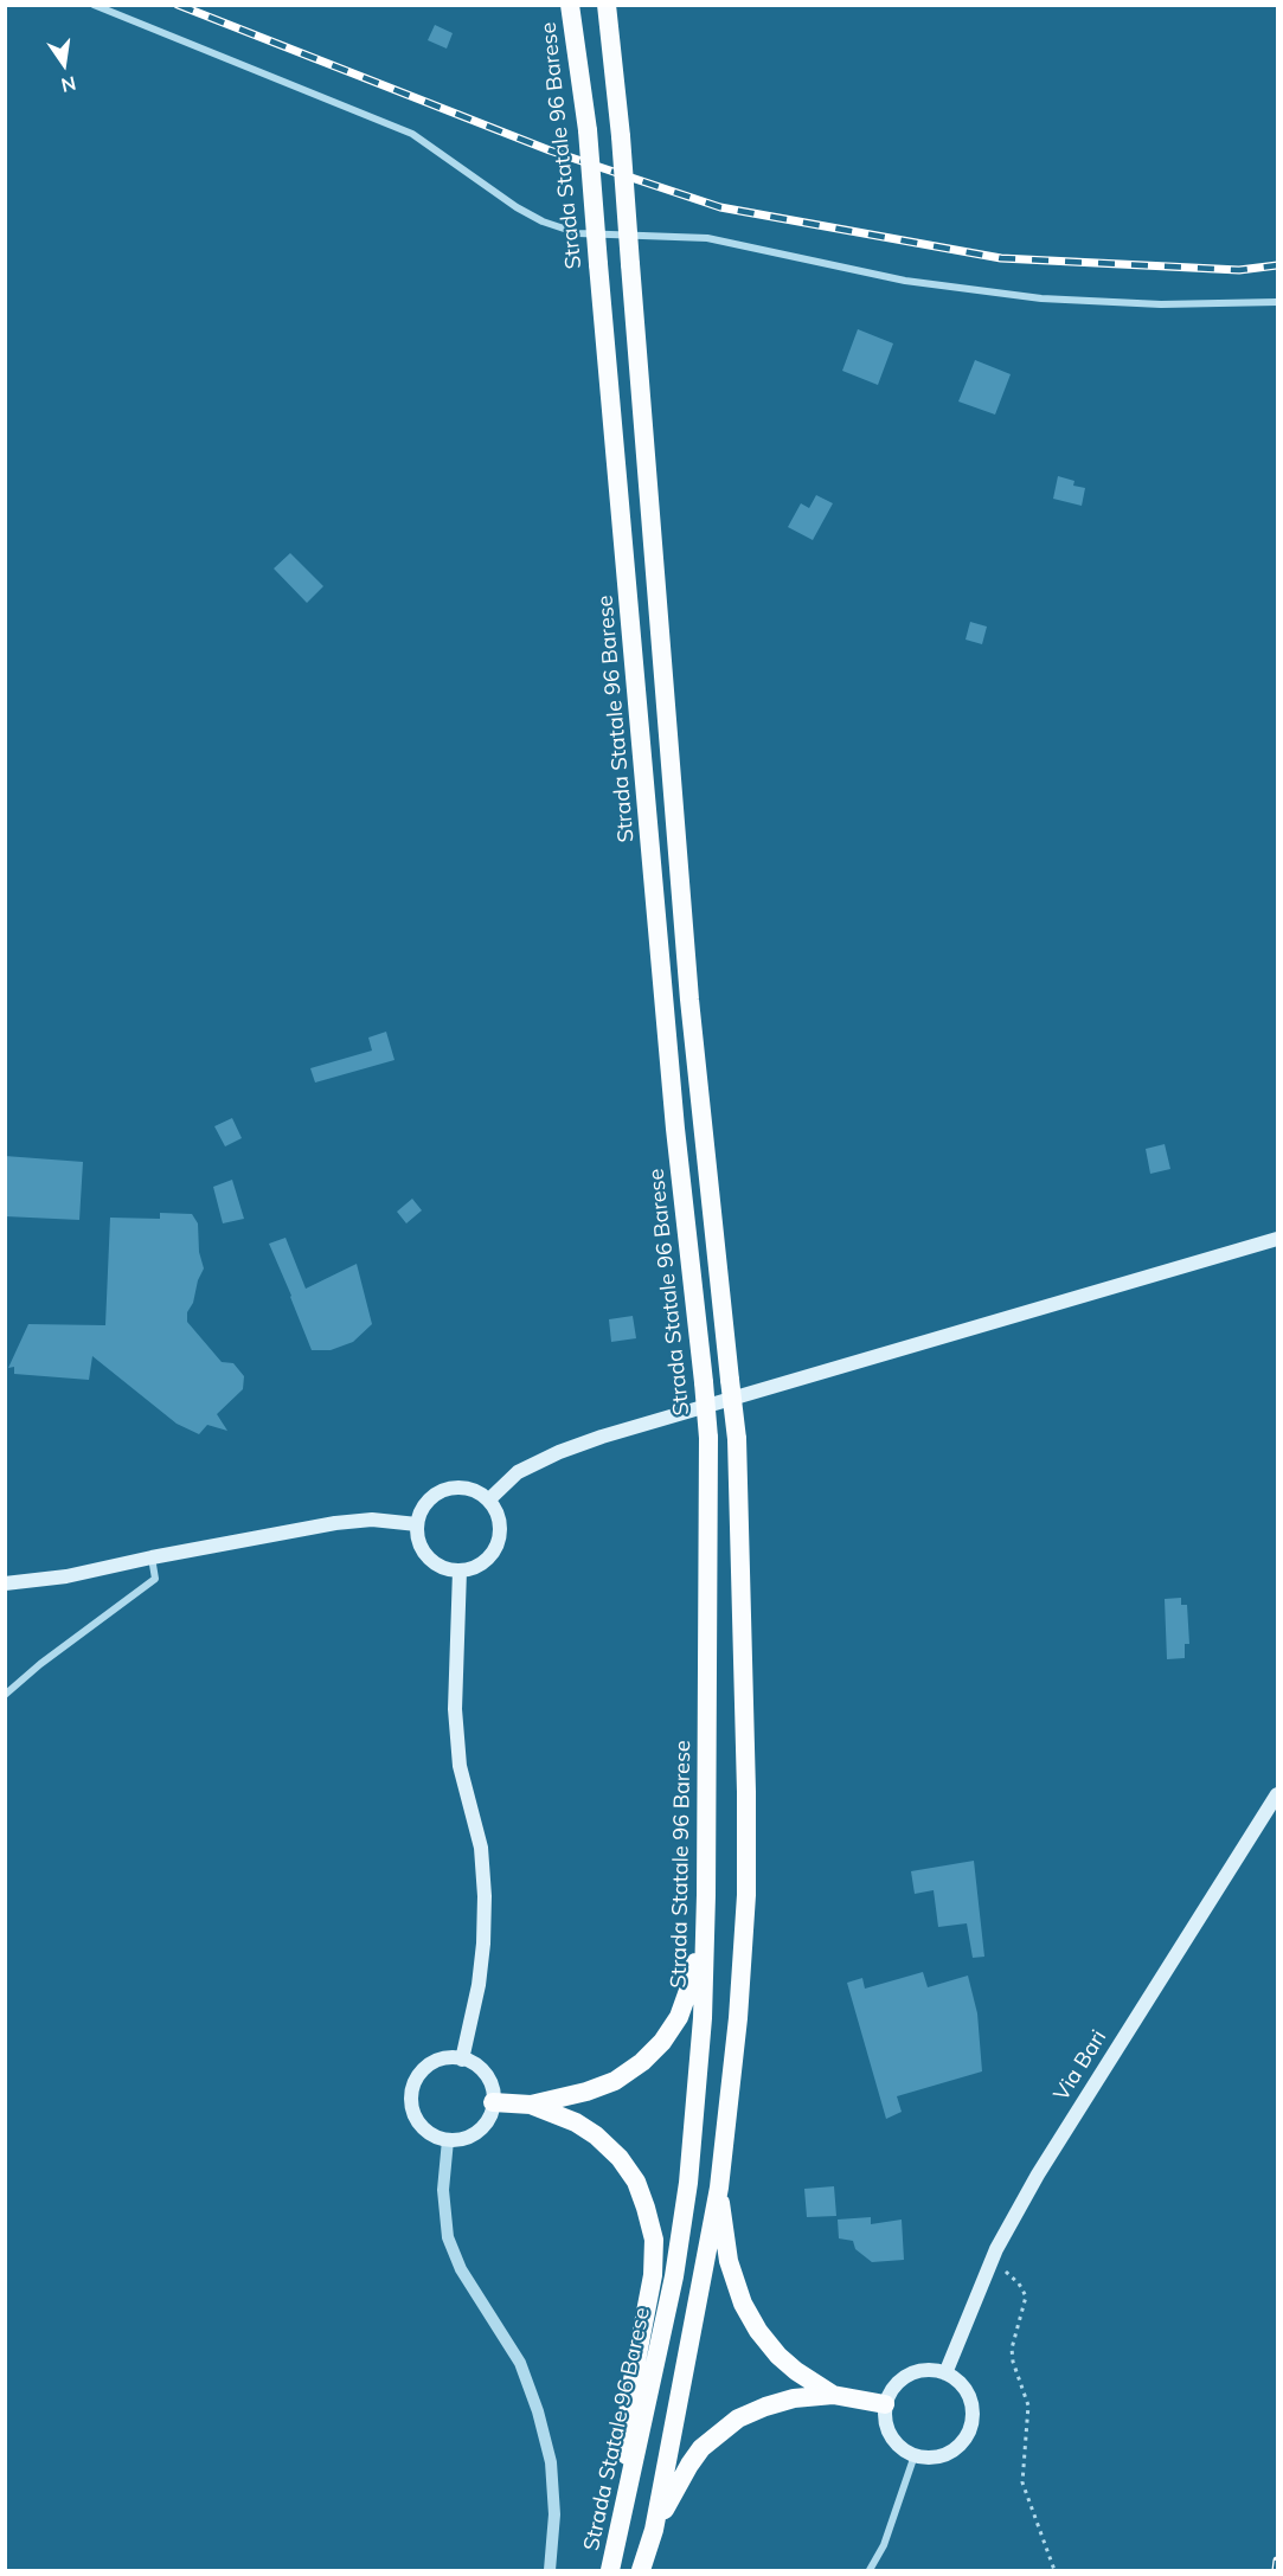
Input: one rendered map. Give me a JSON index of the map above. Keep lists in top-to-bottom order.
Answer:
{
  "streets": {
    "highway": ["Strada Statale 96 Barese"],
    "main road": ["Via Bari"]
  },
  "north": "bottom"
}
